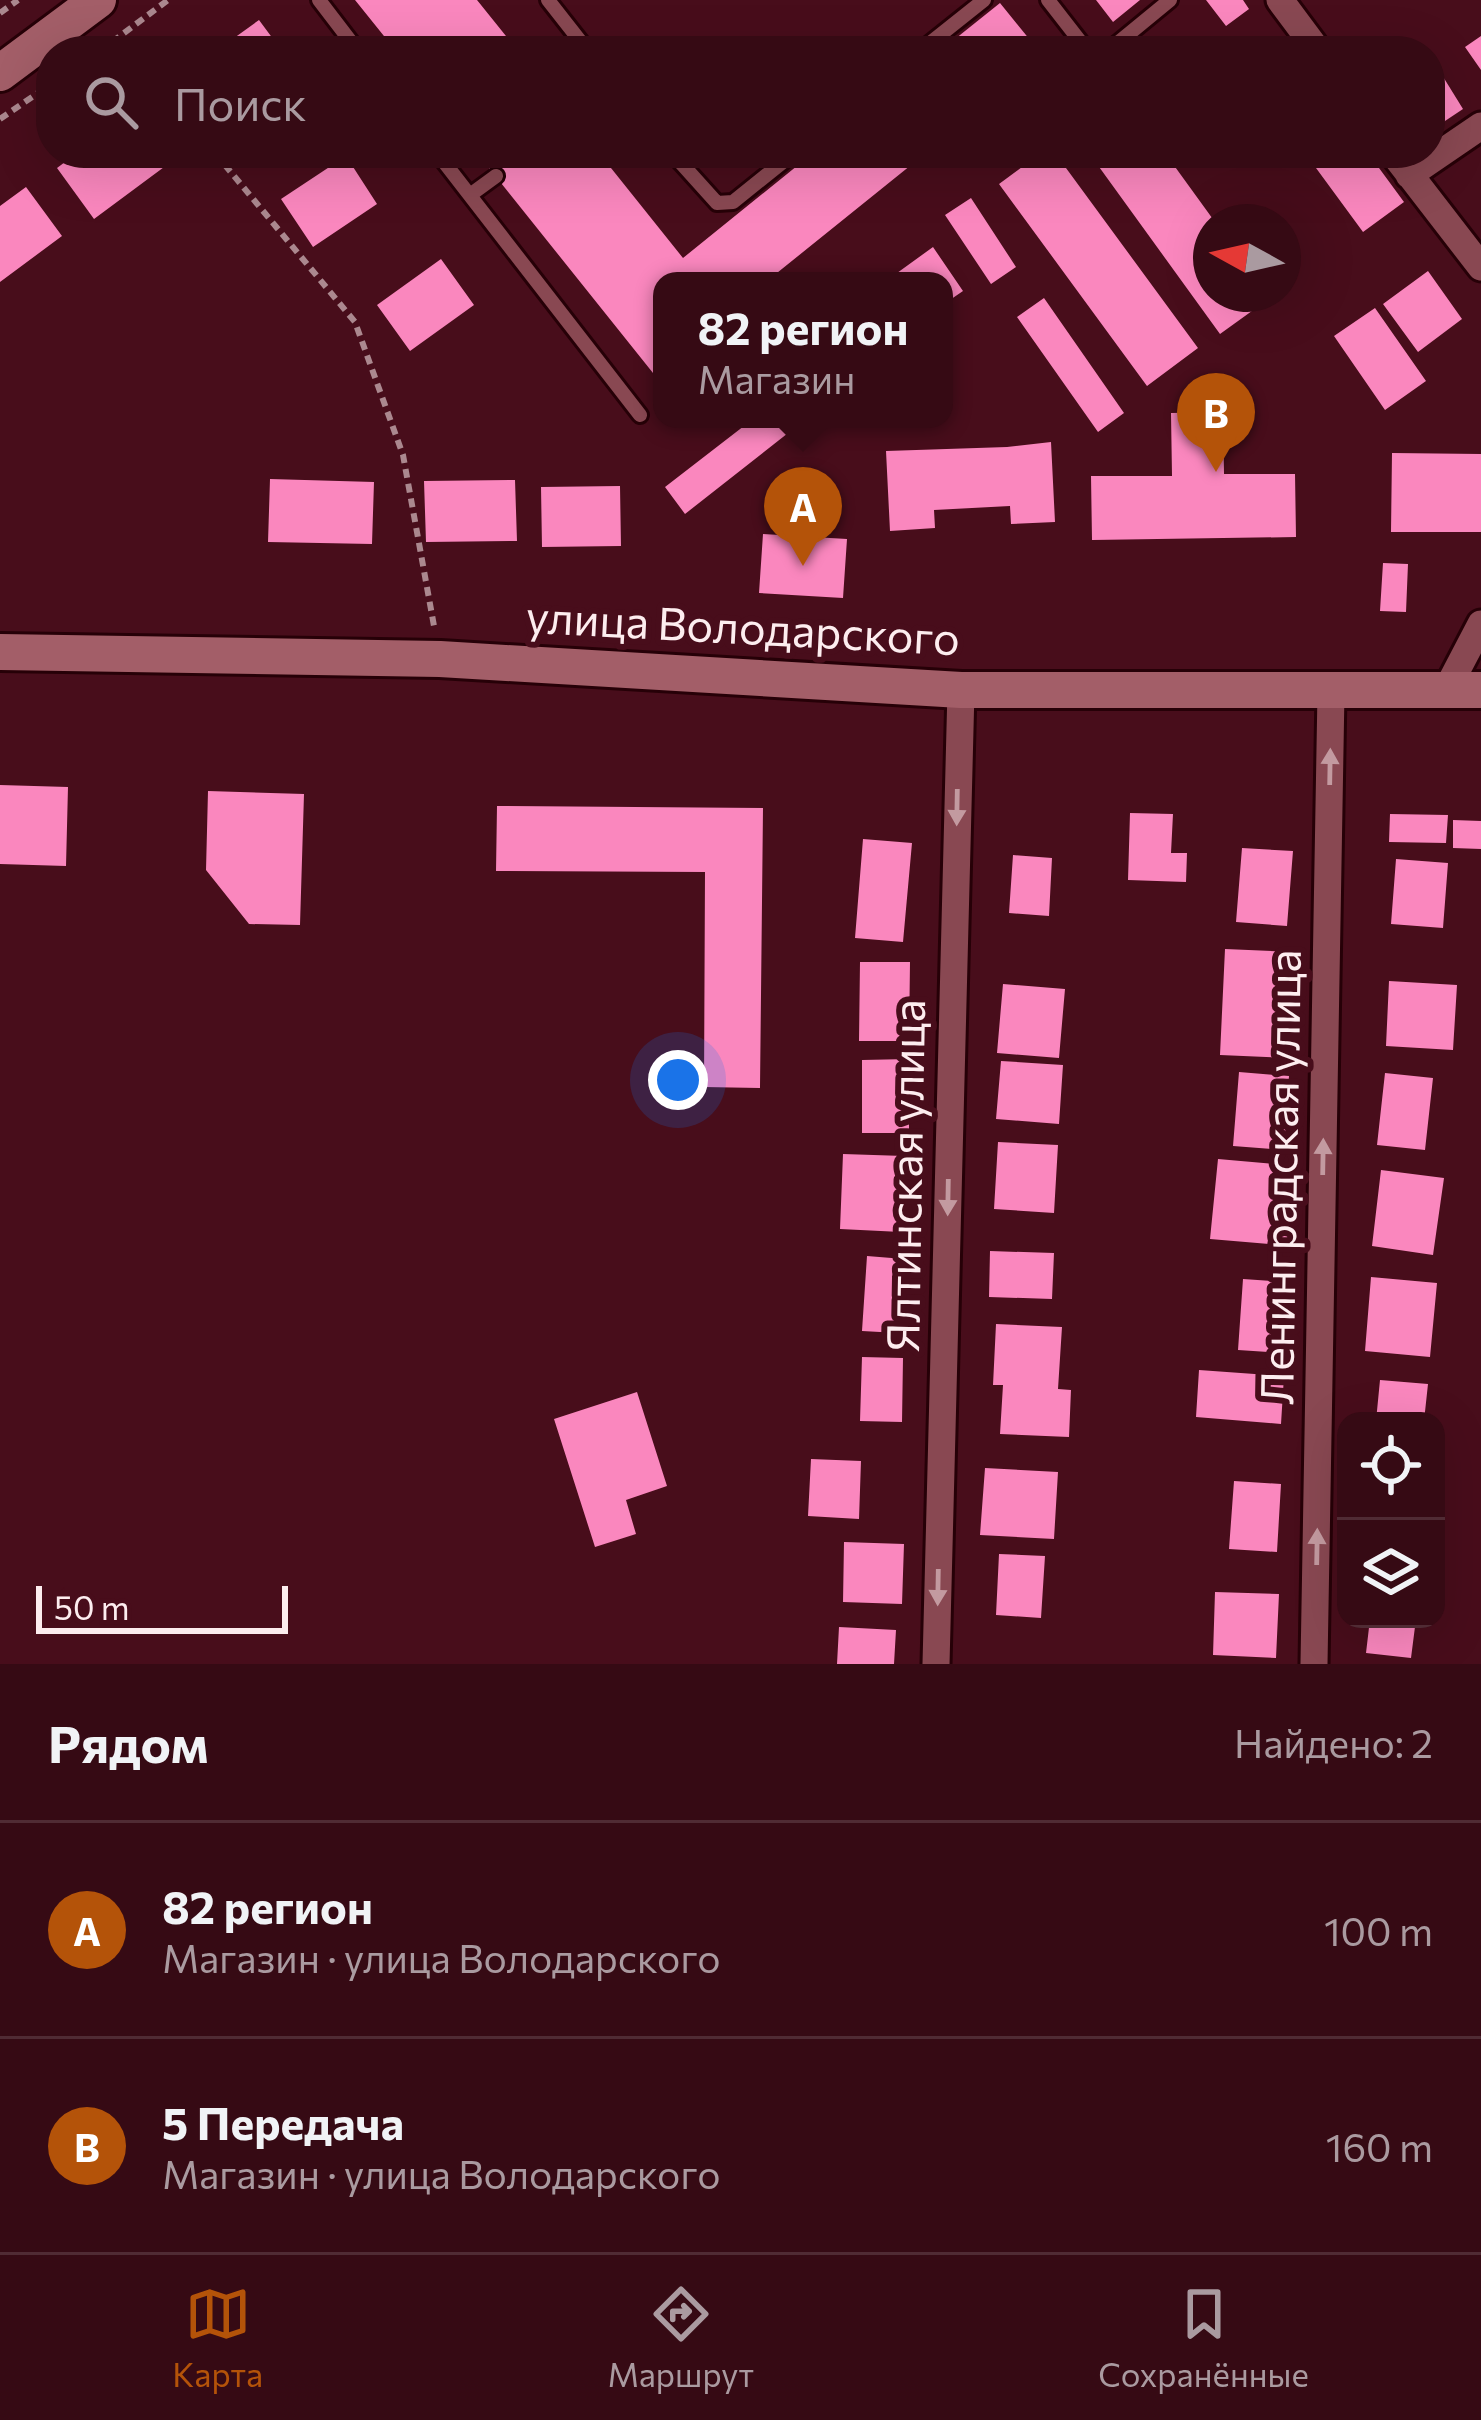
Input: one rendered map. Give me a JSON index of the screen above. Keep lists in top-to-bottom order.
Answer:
{
  "streets": {
    "main road": ["улица Володарского"],
    "street": ["Ялтинская улица", "Ленинградская улица"]
  },
  "crossings": [
    ["улица Володарского", "Ялтинская улица"],
    ["улица Володарского", "Ленинградская улица"]
  ],
  "one_way": ["Ялтинская улица", "Ленинградская улица"],
  "scale_bar": "50 m",
  "north": "left",
  "page": {
    "search": "Поиск",
    "popup": ["82 регион", "Магазин"],
    "pins": ["B", "A"],
    "scale": "50 m",
    "heading": ["Рядом", "Найдено: 2"],
    "list": [
      {
        "mark": "A",
        "name": "82 регион",
        "note": "Магазин · улица Володарского",
        "value": "100 m"
      },
      {
        "mark": "B",
        "name": "5 Передача",
        "note": "Магазин · улица Володарского",
        "value": "160 m"
      }
    ],
    "nav": ["Карта", "Маршрут", "Сохранённые"]
  }
}
